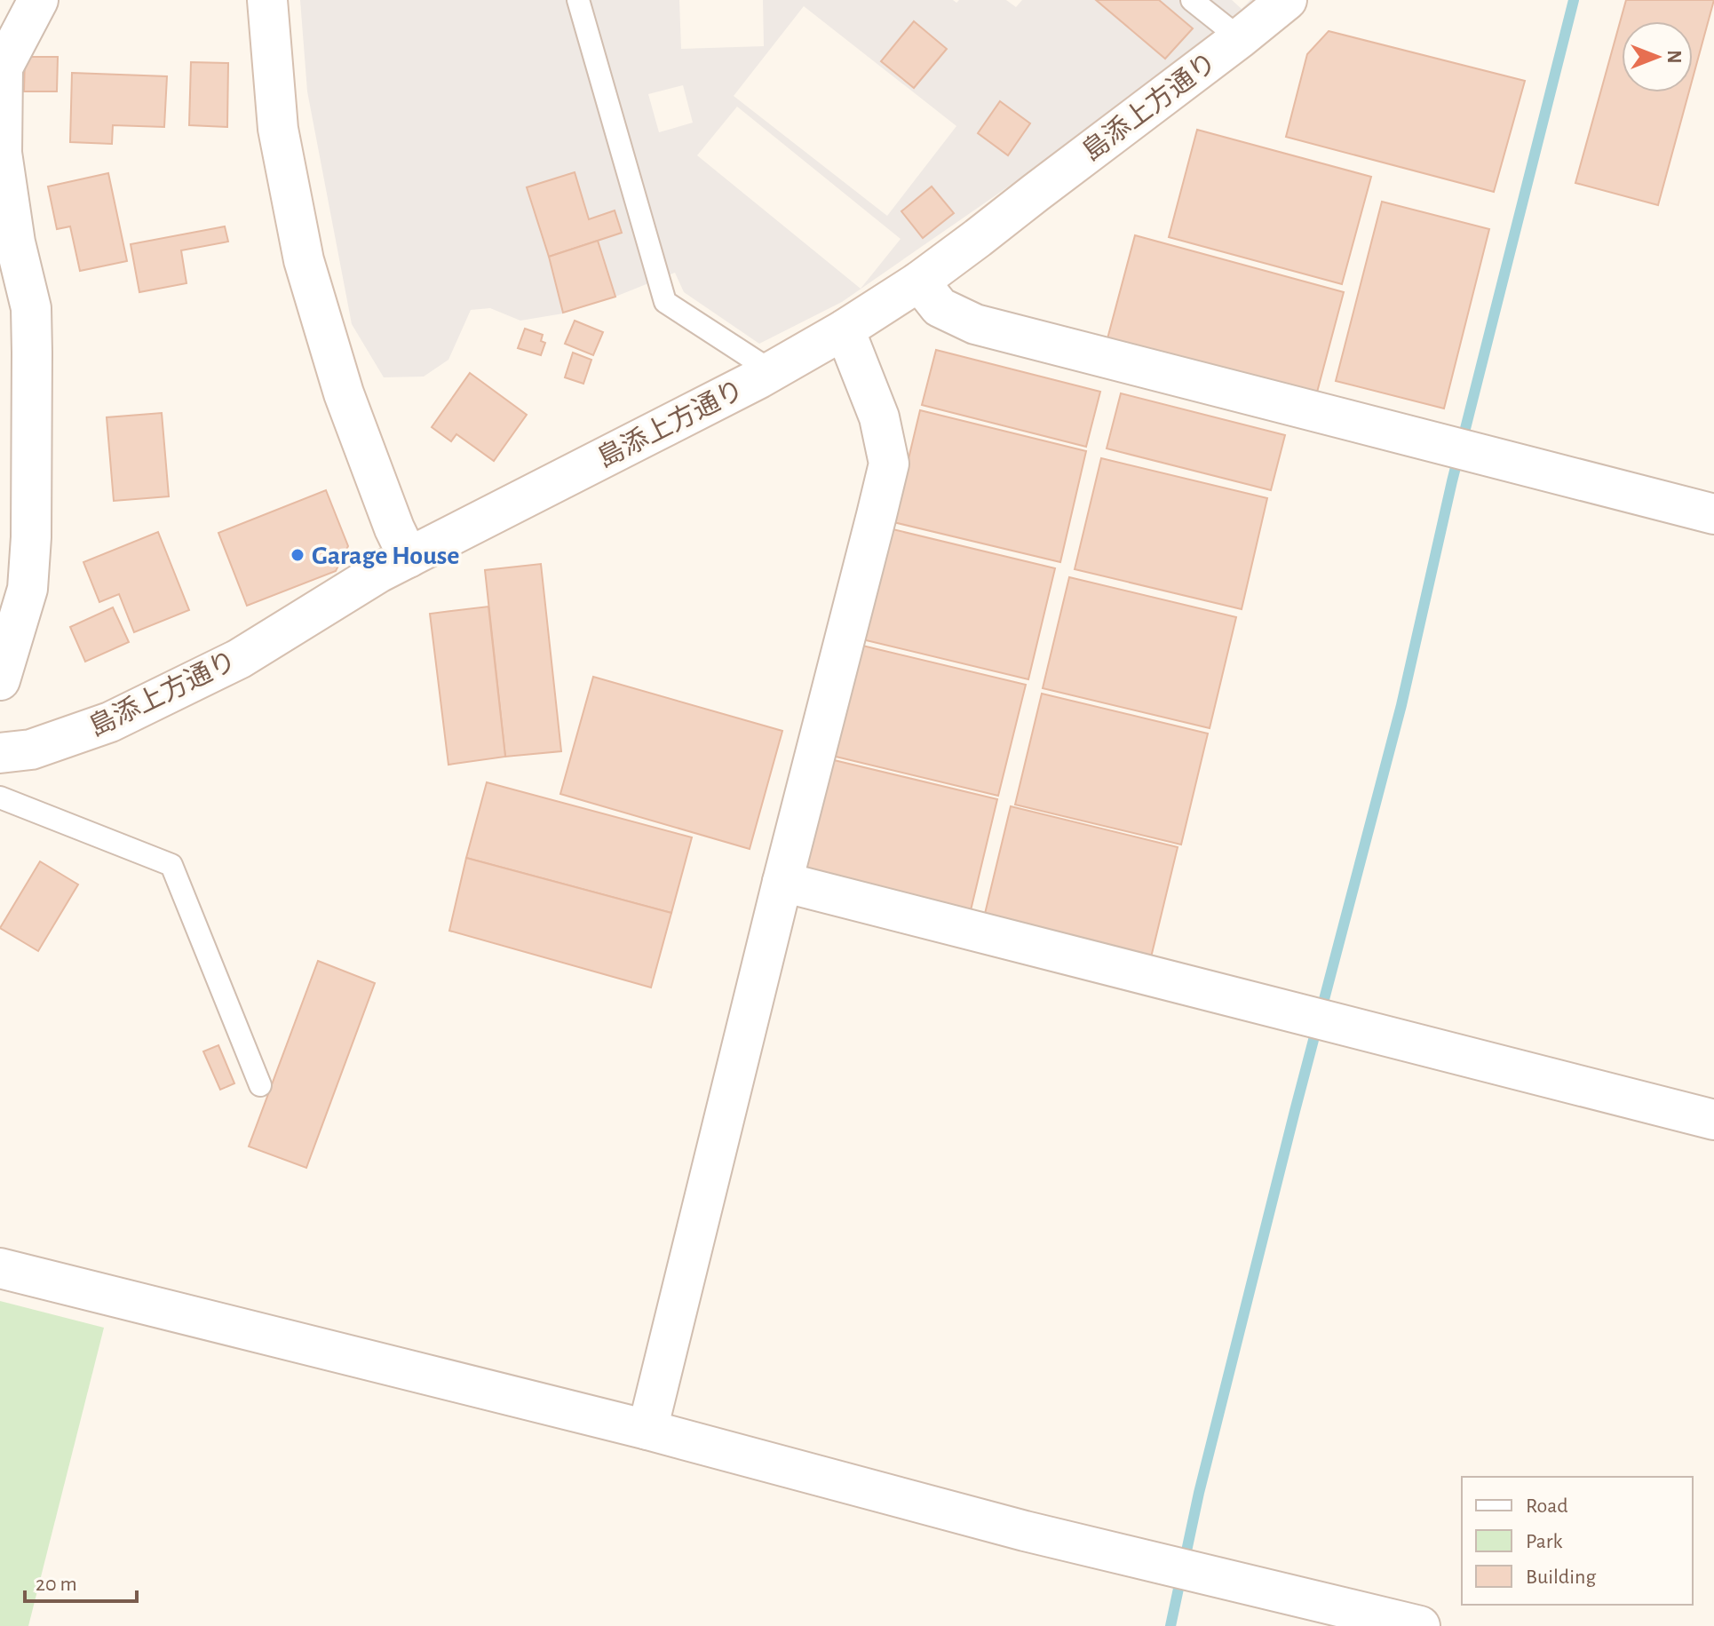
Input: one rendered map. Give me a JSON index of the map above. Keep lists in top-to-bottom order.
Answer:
{
  "streets": {
    "street": ["島添上方通り"]
  },
  "places": ["Garage House"],
  "legend": ["Road", "Park", "Building"],
  "scale_bar": "20 m",
  "north": "right"
}
